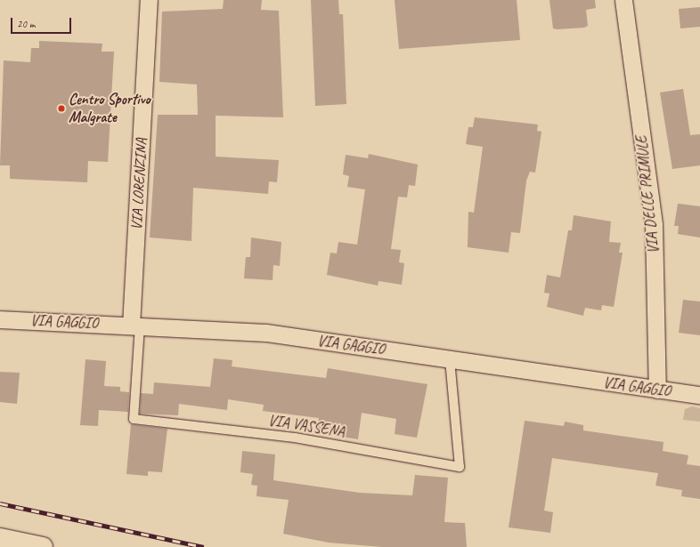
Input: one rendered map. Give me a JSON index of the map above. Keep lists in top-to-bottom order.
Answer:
{
  "streets": {
    "street": ["VIA LORENZINA", "VIA DELLE PRIMULE", "VIA GAGGIO"],
    "lane": ["VIA VASSENA"]
  },
  "crossings": [
    ["VIA LORENZINA", "VIA GAGGIO"],
    ["VIA LORENZINA", "VIA VASSENA"],
    ["VIA DELLE PRIMULE", "VIA GAGGIO"],
    ["VIA GAGGIO", "VIA VASSENA"]
  ],
  "places": ["Centro Sportivo Malgrate"],
  "scale_bar": "20 m"
}
